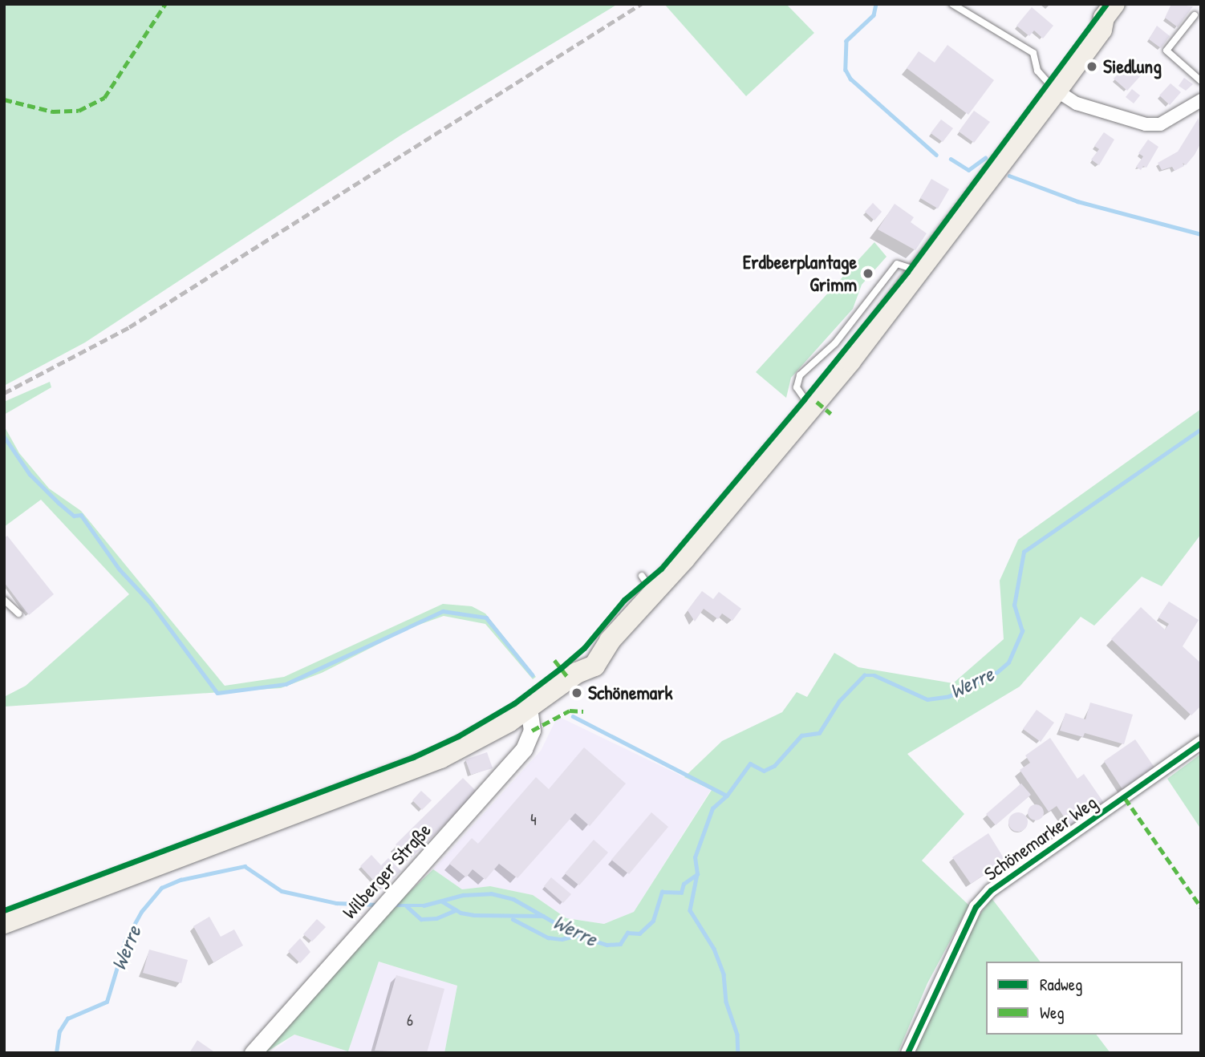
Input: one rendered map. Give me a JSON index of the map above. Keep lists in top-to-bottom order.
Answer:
{
  "streets": {
    "street": ["Schönemarker Weg", "Wilberger Straße"]
  },
  "water": ["Werre"],
  "places": ["Siedlung", "Erdbeerplantage Grimm", "Schönemark"],
  "house_numbers": ["4", "6"],
  "legend": ["Radweg", "Weg"]
}
